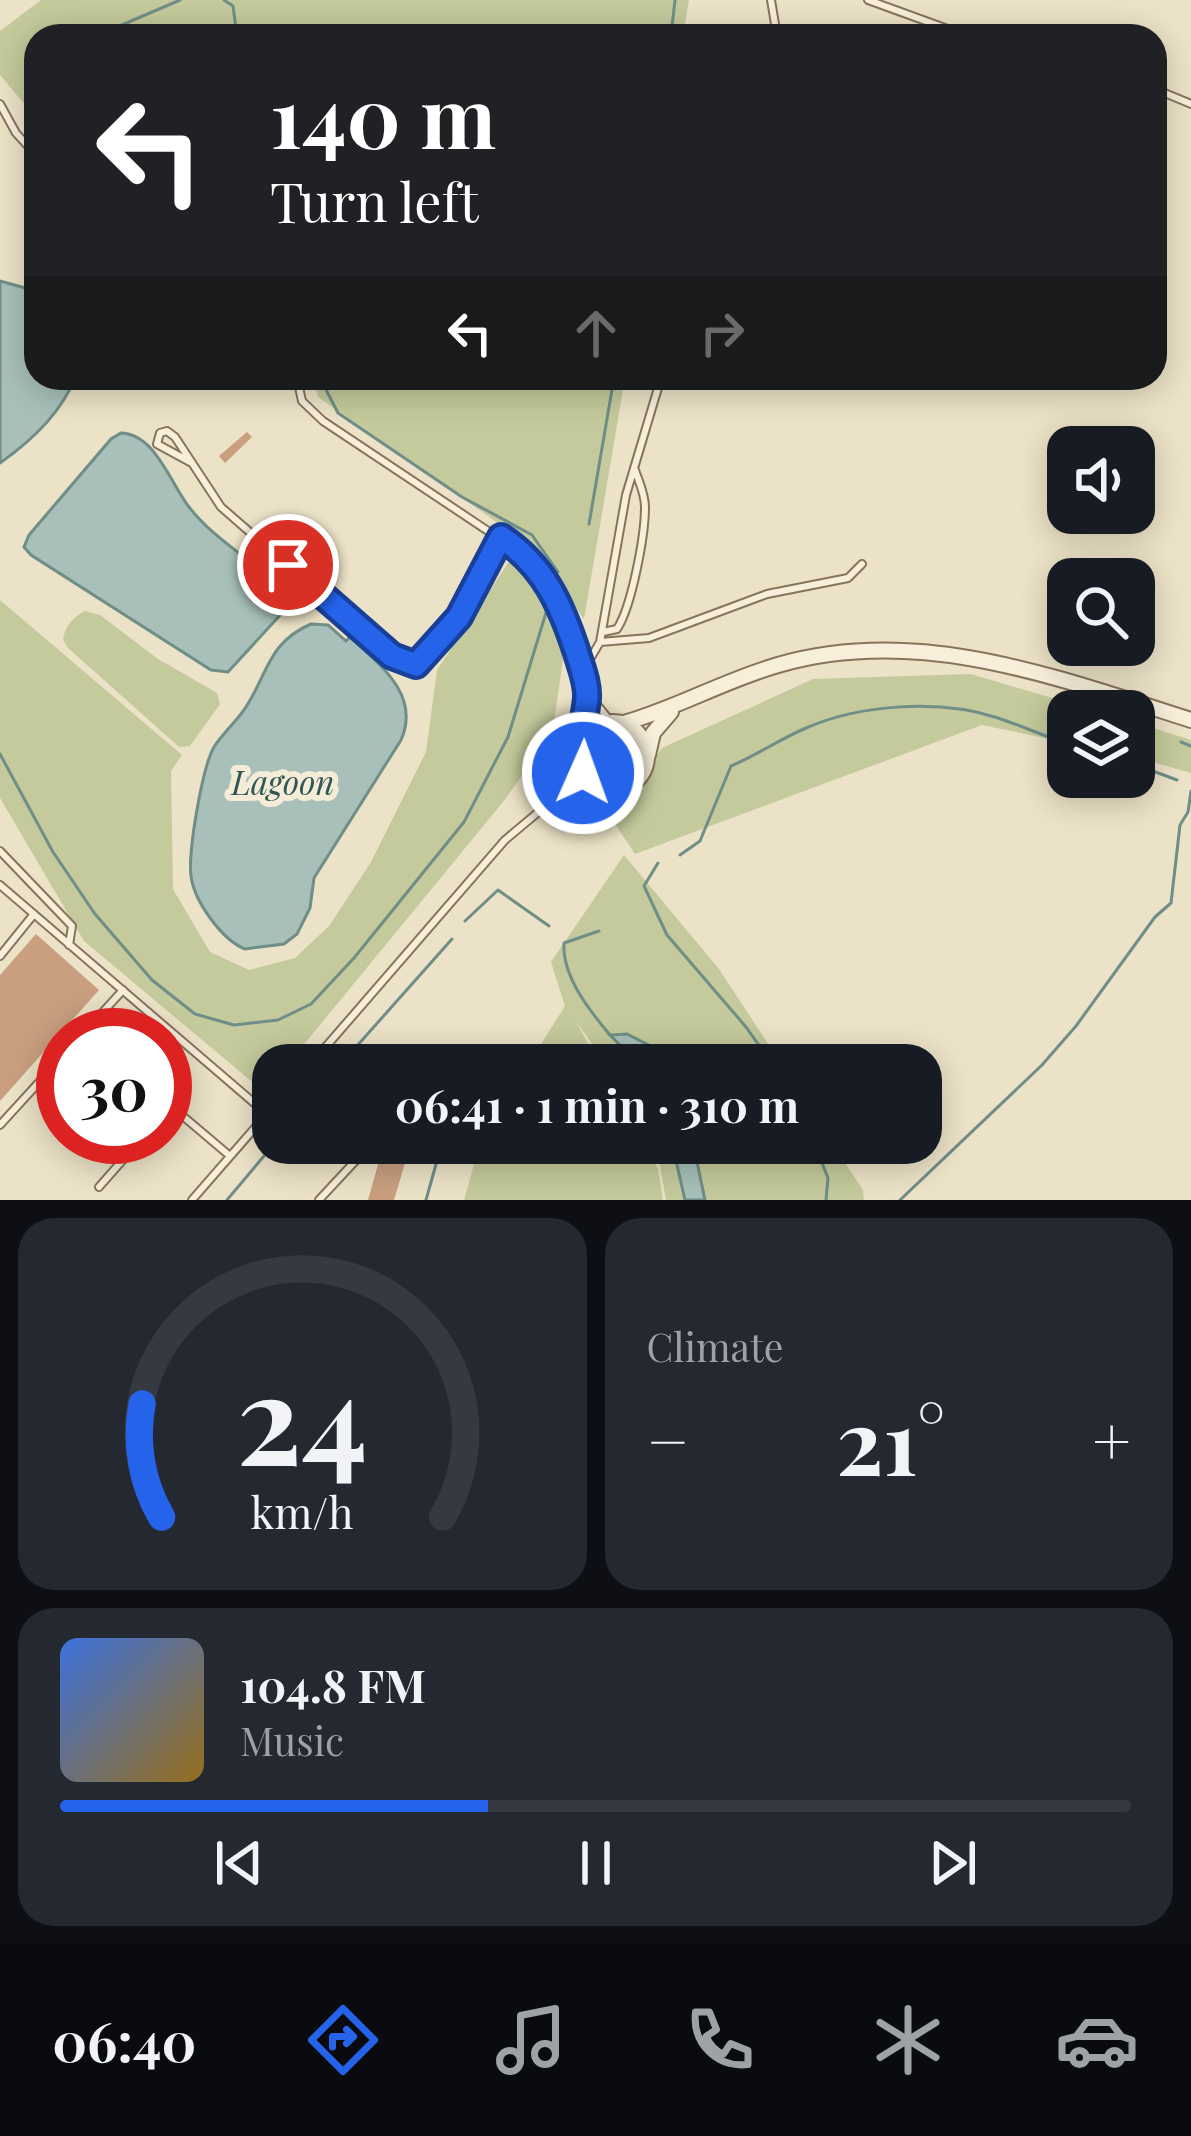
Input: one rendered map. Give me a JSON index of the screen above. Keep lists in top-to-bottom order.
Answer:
{
  "water": ["Lagoon"],
  "page": {
    "turn": ["140 m", "Turn left"],
    "limit": "30",
    "trip": "06:41 · 1 min · 310 m",
    "tile": "Climate",
    "heat": ["−", "21°", "+"],
    "song": ["104.8 FM", "Music"],
    "tabs": "06:40",
    "gauge": ["24", "km/h"]
  }
}
